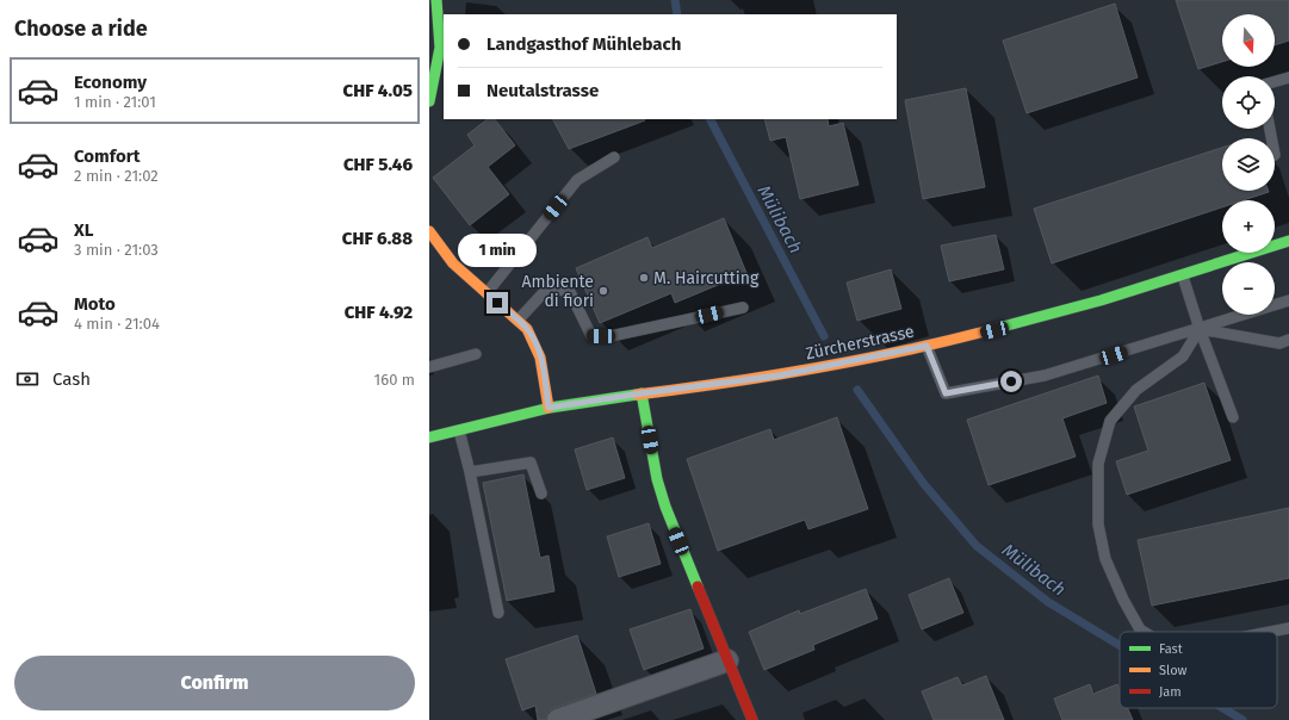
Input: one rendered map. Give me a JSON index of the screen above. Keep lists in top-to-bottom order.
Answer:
{
  "streets": {
    "main road": ["Zürcherstrasse"]
  },
  "water": ["Mülibach"],
  "places": ["M. Haircutting", "Ambiente di fiori"],
  "legend": ["Fast", "Slow", "Jam"],
  "north": "bottom",
  "page": {
    "heading": "Choose a ride",
    "map_buttons": ["+", "−"],
    "banner": ["Landgasthof Mühlebach", "Neutalstrasse"],
    "list": [
      {
        "name": "Economy",
        "note": "1 min · 21:01",
        "value": "CHF 4.05"
      },
      {
        "name": "Comfort",
        "note": "2 min · 21:02",
        "value": "CHF 5.46"
      },
      {
        "name": "XL",
        "note": "3 min · 21:03",
        "value": "CHF 6.88"
      },
      {
        "name": "Moto",
        "note": "4 min · 21:04",
        "value": "CHF 4.92"
      }
    ],
    "bubble": "1 min",
    "pay": ["Cash", "160 m"],
    "buttons": "Confirm"
  }
}
